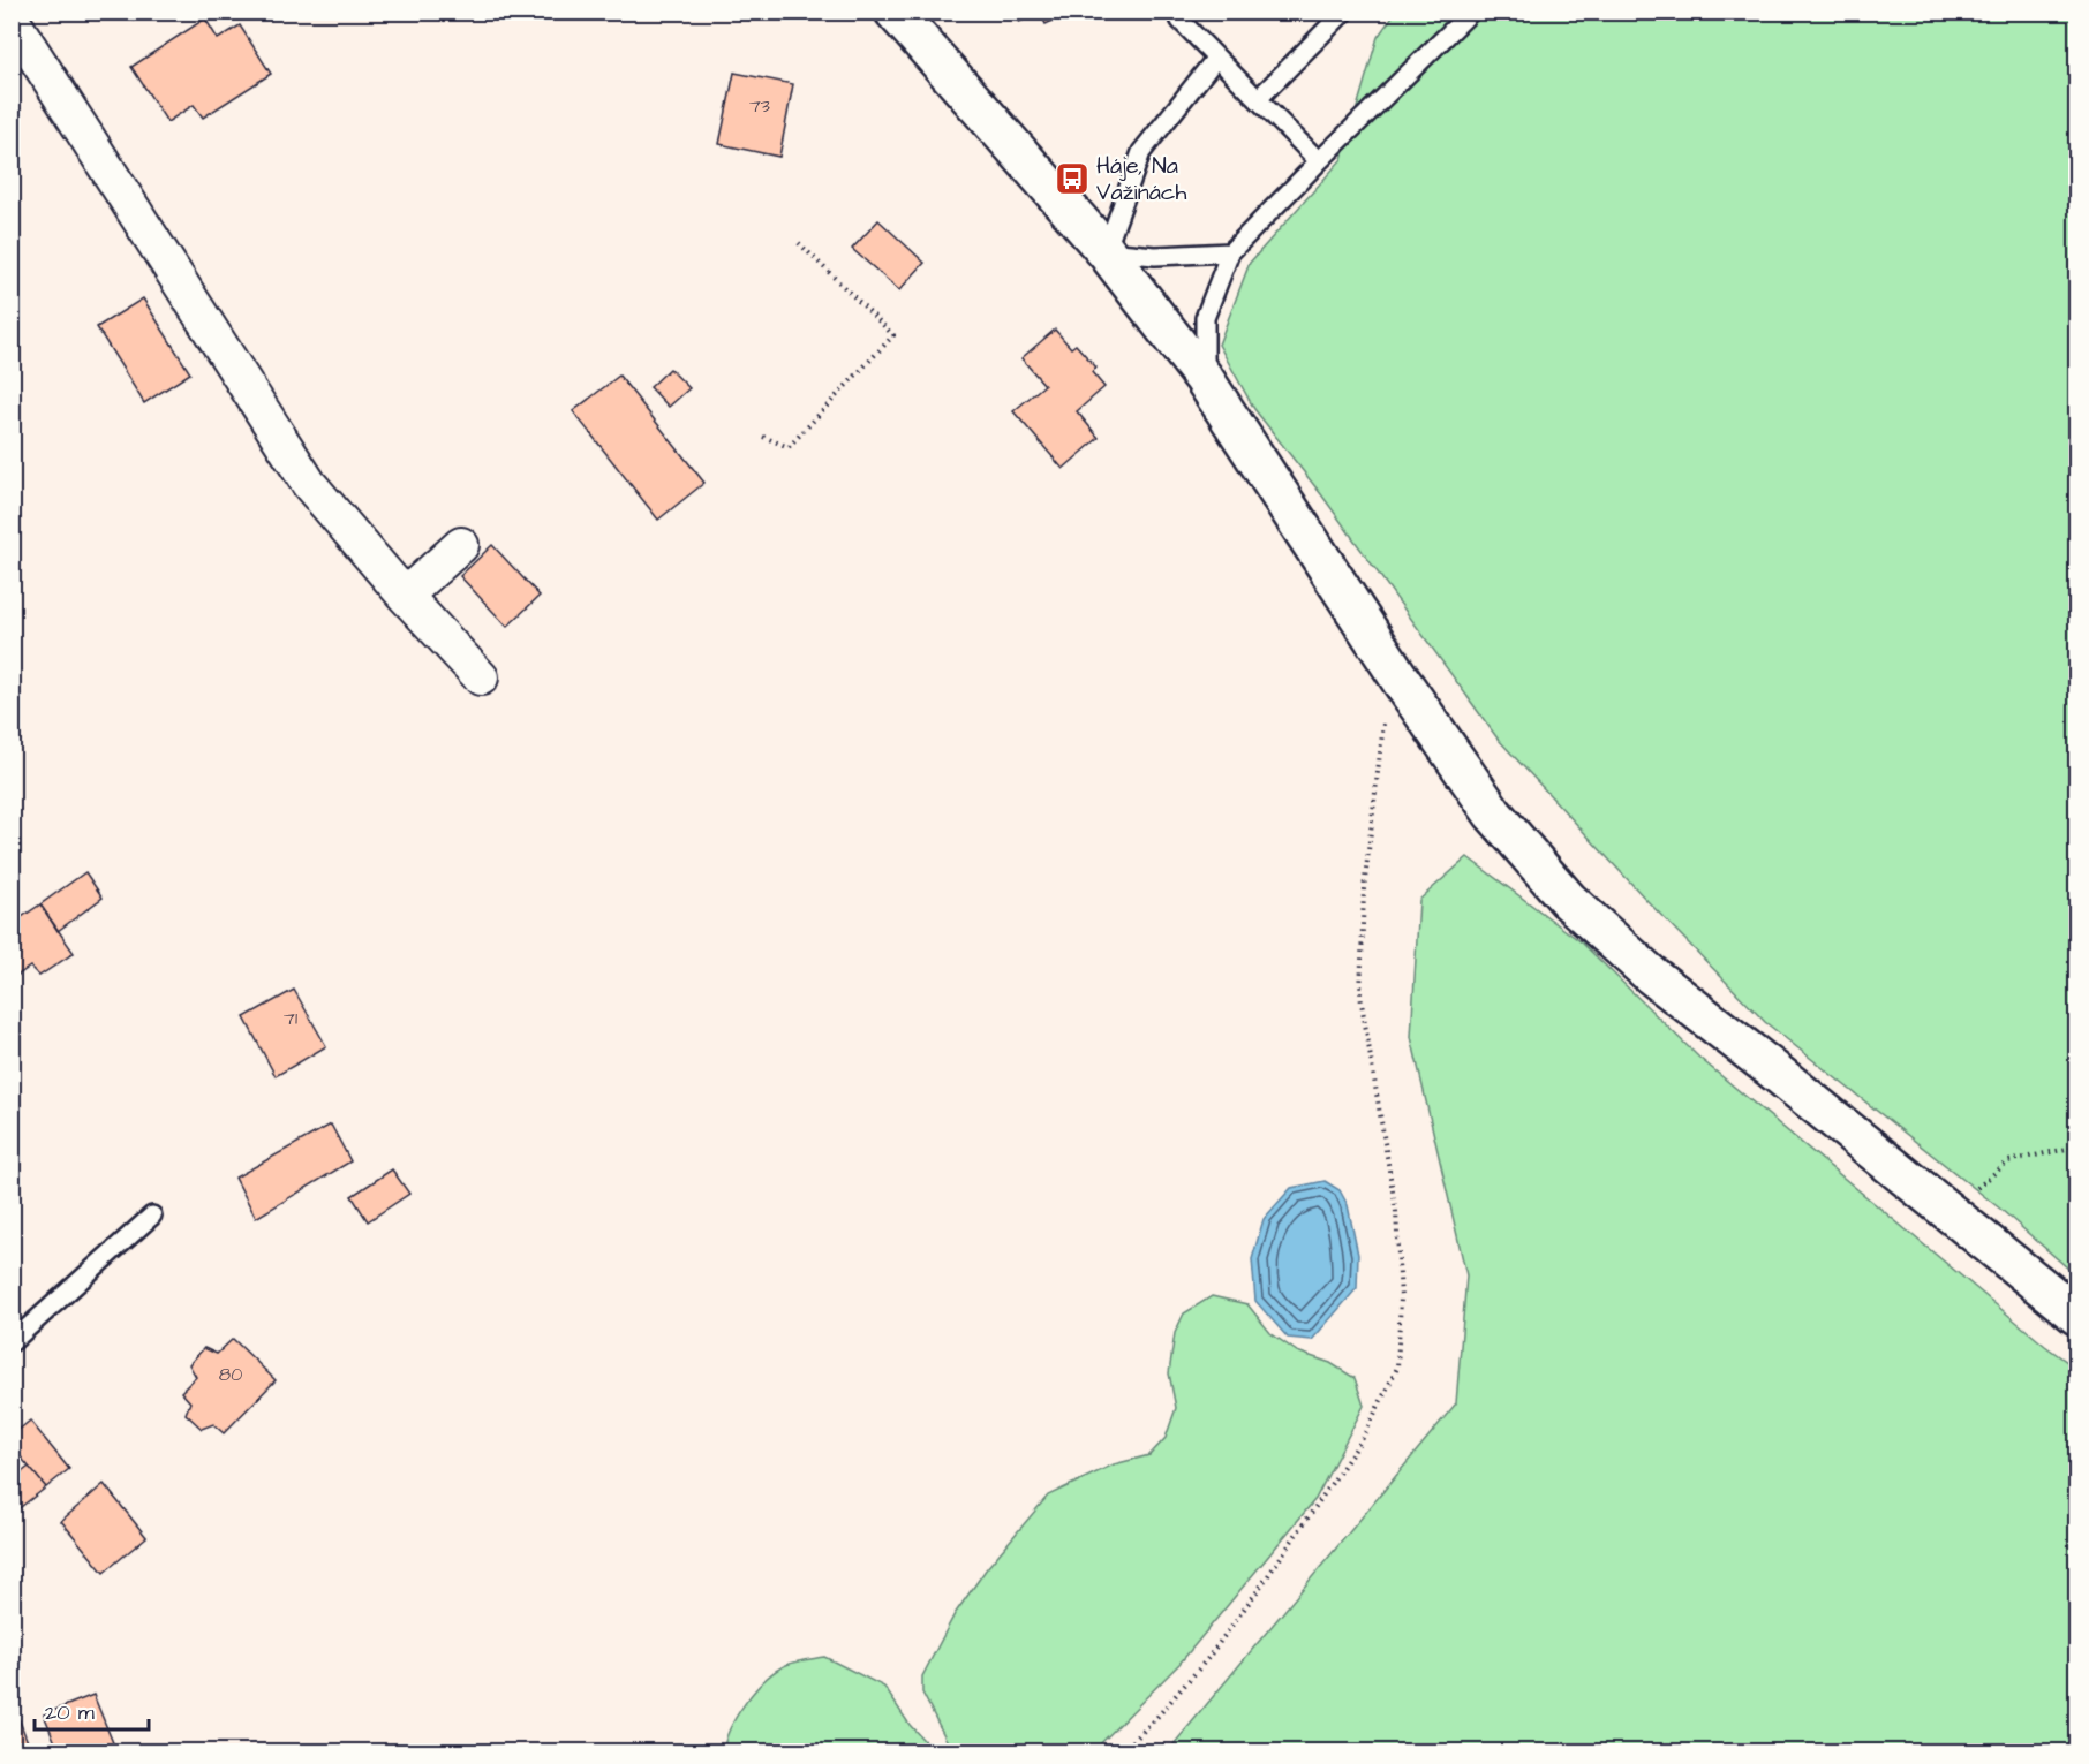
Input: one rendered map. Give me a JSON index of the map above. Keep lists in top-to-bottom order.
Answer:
{
  "places": {
    "bus stop": ["Háje, Na Važinách"]
  },
  "house_numbers": ["73", "71", "80"],
  "scale_bar": "20 m"
}
